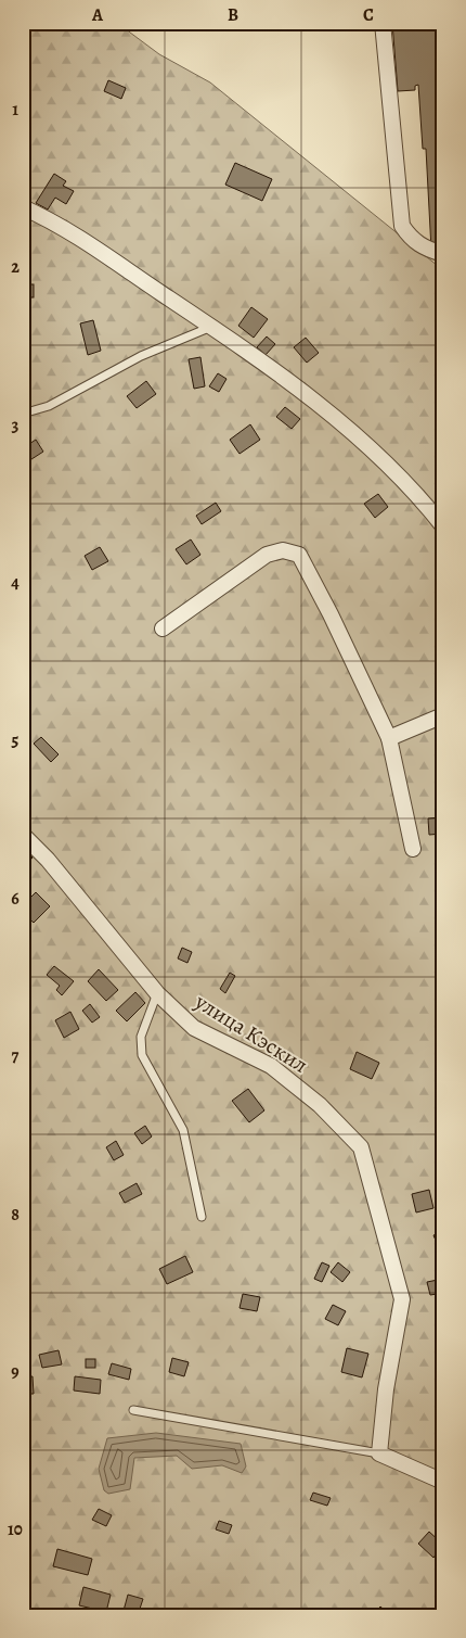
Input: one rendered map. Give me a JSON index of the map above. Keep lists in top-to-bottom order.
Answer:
{
  "streets": {
    "street": ["улица Кэскил"]
  },
  "grid": {
    "columns": ["A", "B", "C"],
    "rows": [
      "1",
      "2",
      "3",
      "4",
      "5",
      "6",
      "7",
      "8",
      "9",
      "10"
    ]
  }
}
